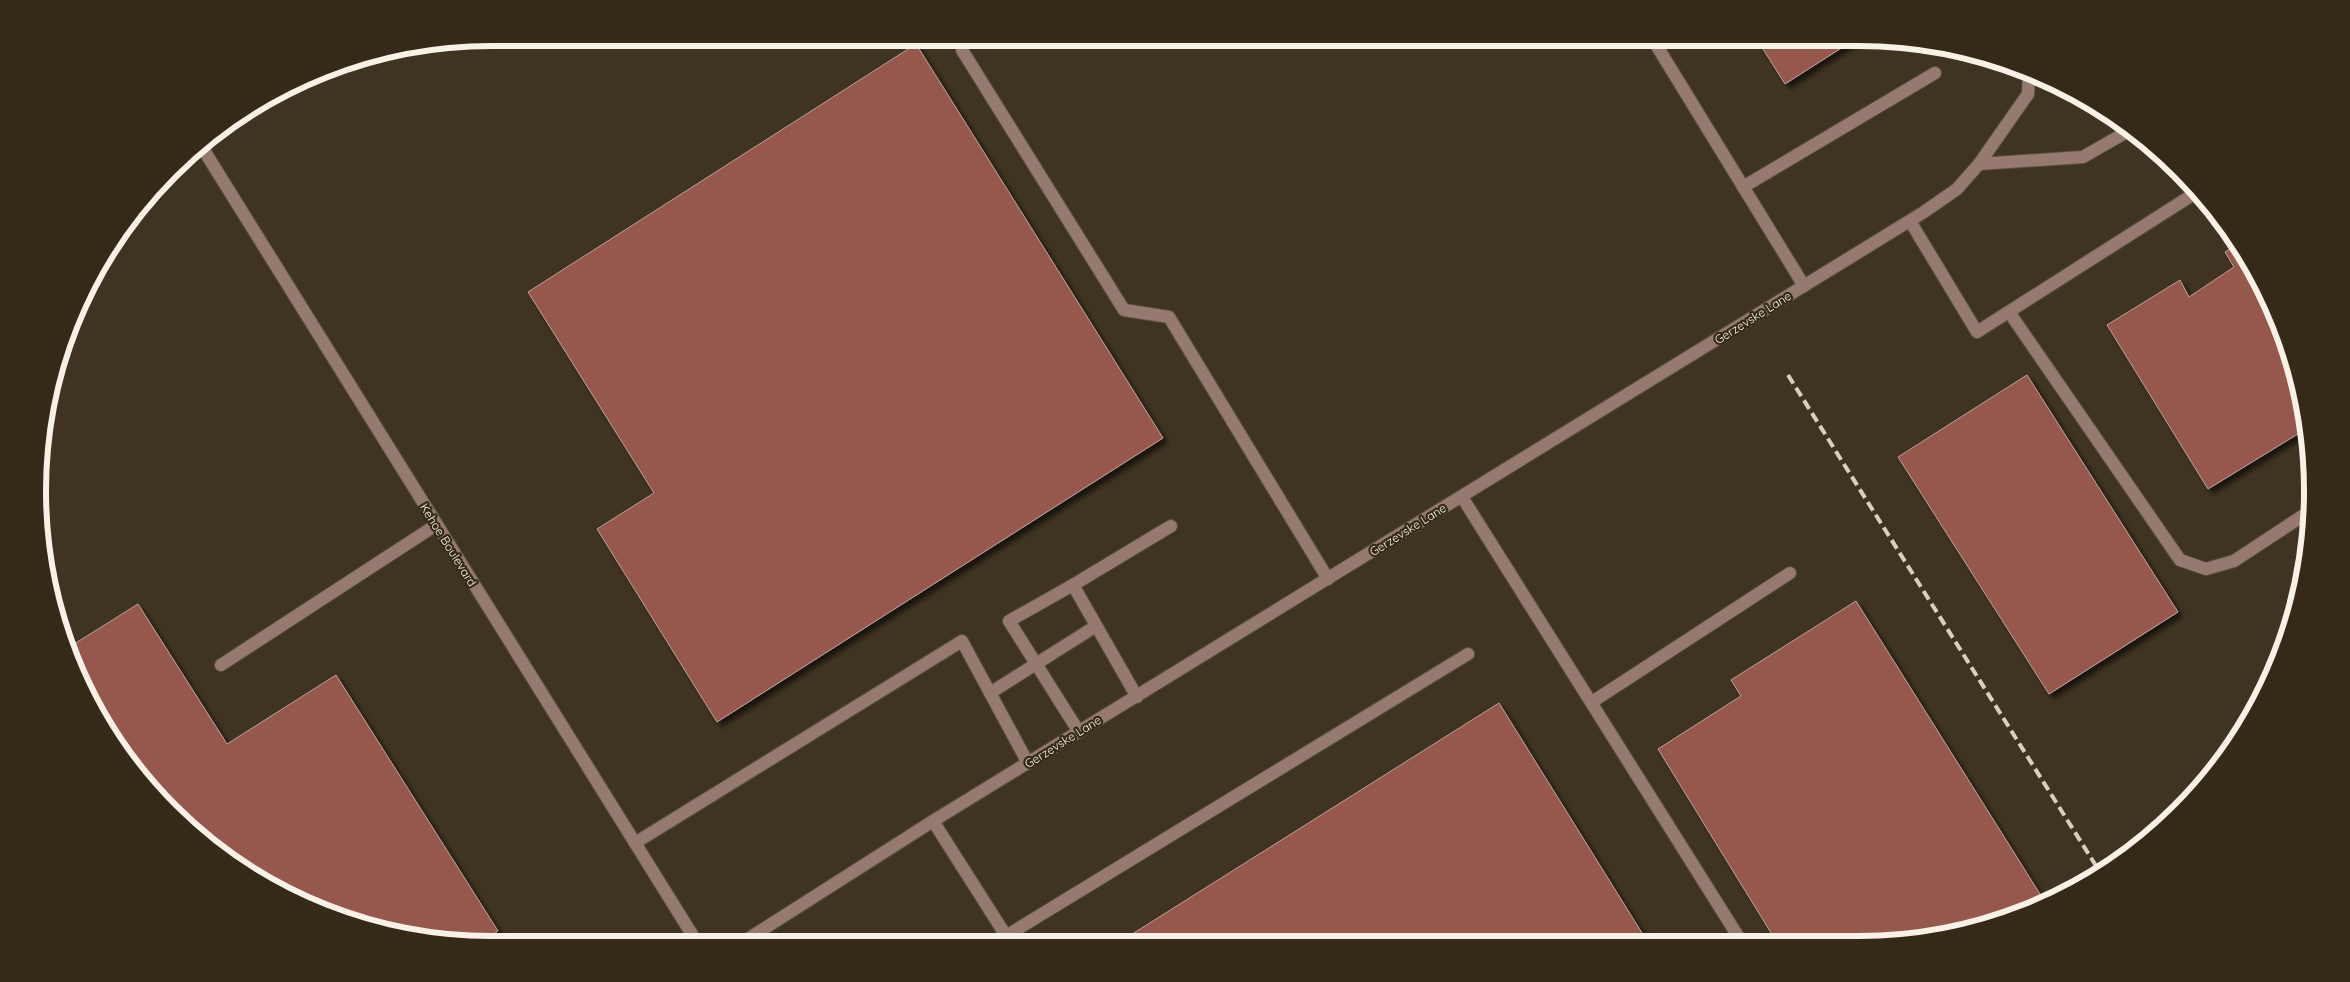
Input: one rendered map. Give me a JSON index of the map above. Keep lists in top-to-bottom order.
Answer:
{
  "streets": {
    "street": ["Gerzevske Lane", "Kehoe Boulevard"]
  }
}
